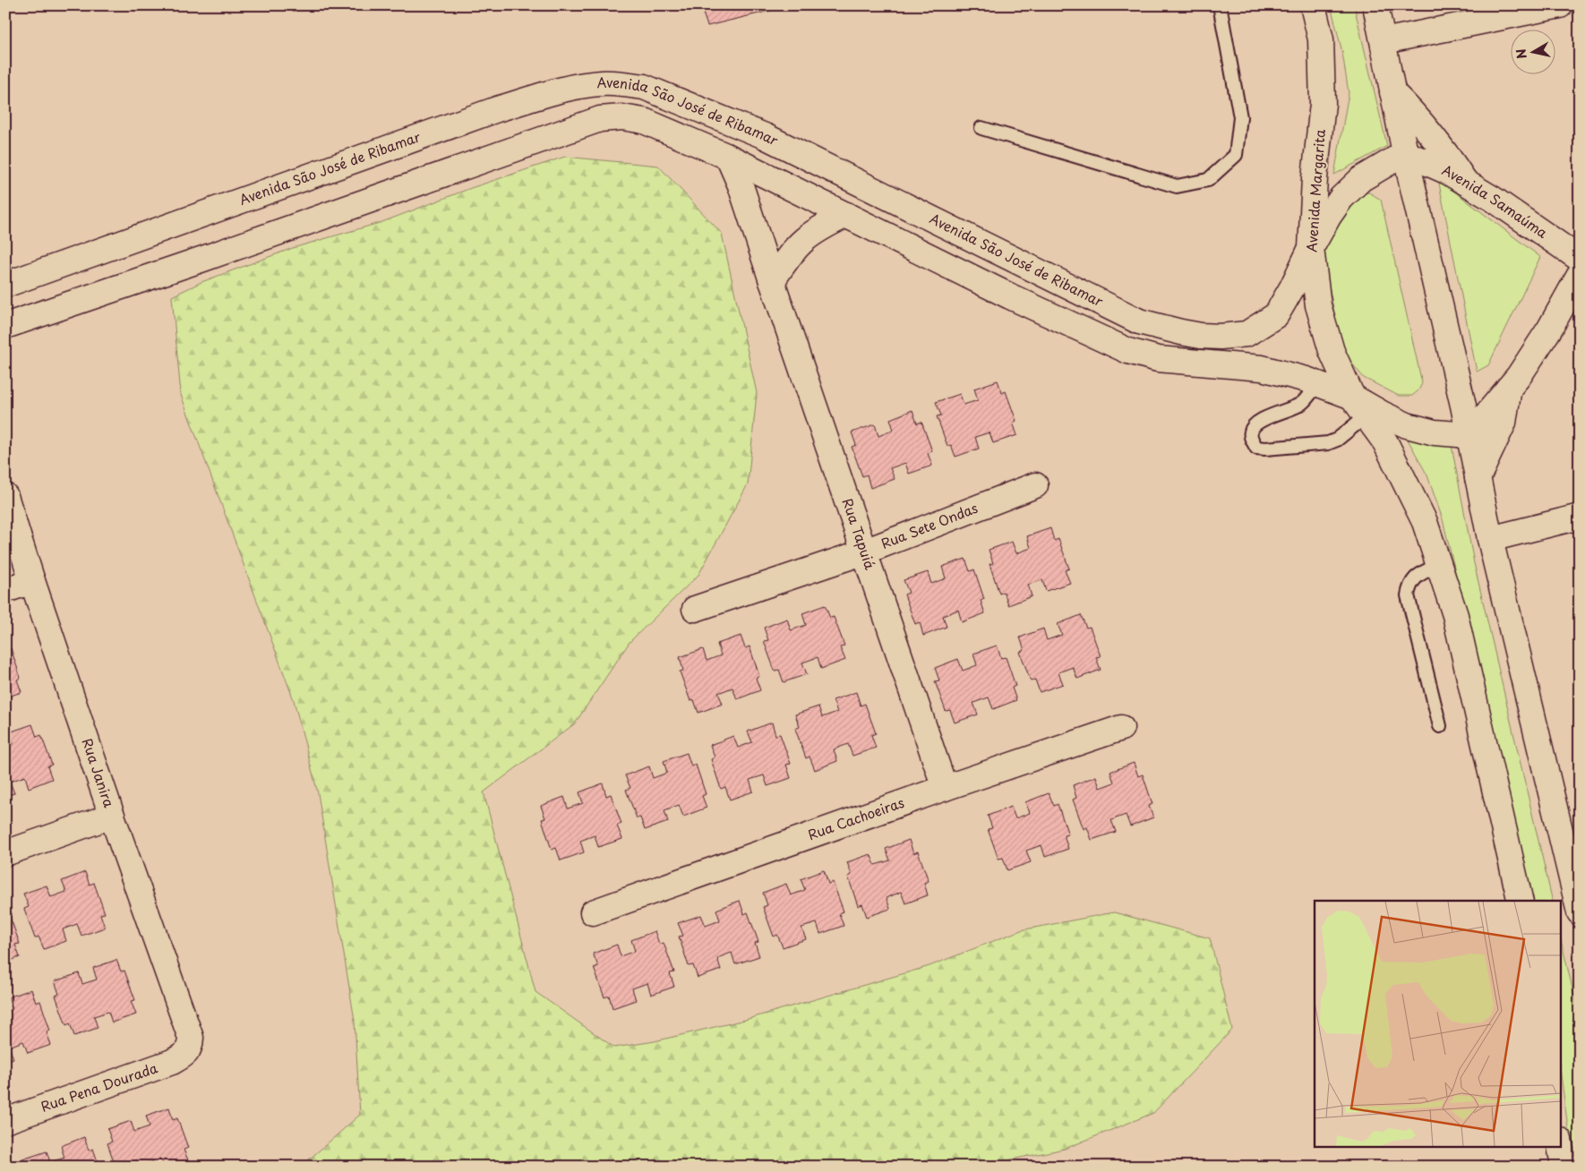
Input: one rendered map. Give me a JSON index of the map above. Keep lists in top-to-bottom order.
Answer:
{
  "streets": {
    "street": [
      "Avenida São José de Ribamar",
      "Avenida Margarita",
      "Avenida Samaúma",
      "Rua Sete Ondas",
      "Rua Tapuiá",
      "Rua Janira",
      "Rua Cachoeiras",
      "Rua Pena Dourada"
    ]
  },
  "crossings": [
    ["Avenida São José de Ribamar", "Avenida Margarita"],
    ["Avenida São José de Ribamar", "Avenida Samaúma"],
    ["Avenida São José de Ribamar", "Rua Tapuiá"],
    ["Rua Sete Ondas", "Rua Tapuiá"],
    ["Rua Tapuiá", "Rua Cachoeiras"],
    ["Rua Janira", "Rua Pena Dourada"]
  ],
  "north": "left"
}
